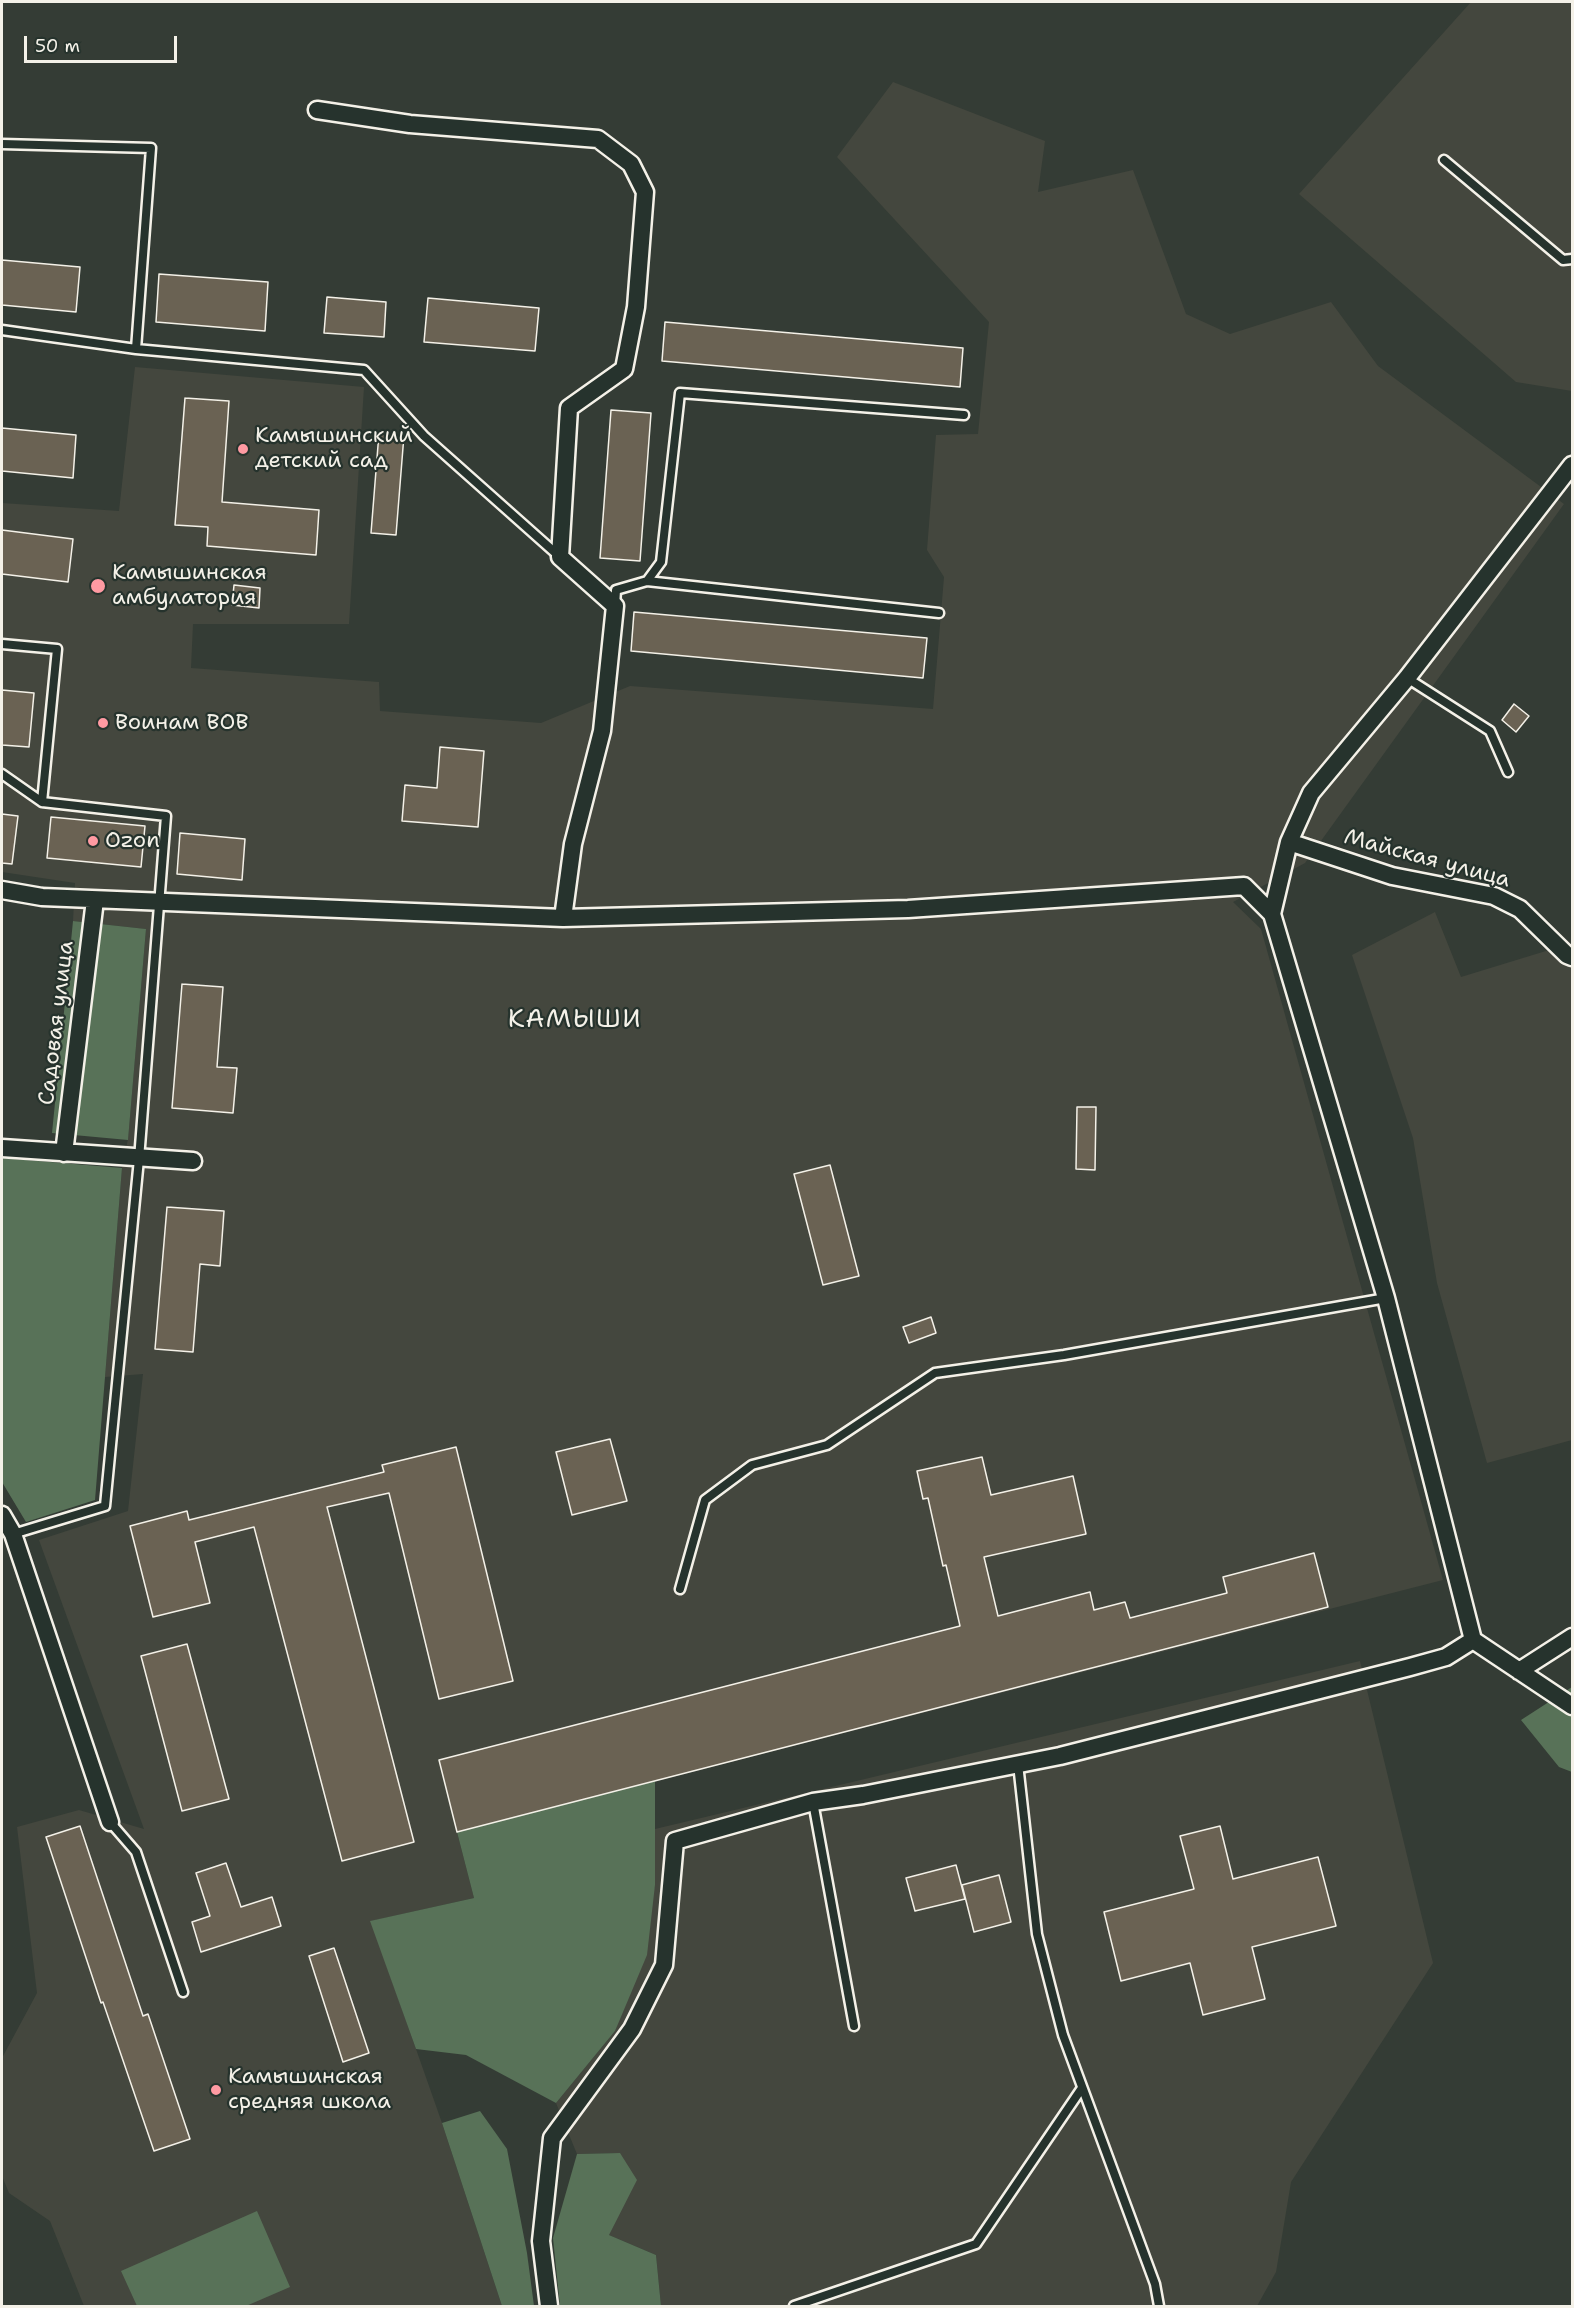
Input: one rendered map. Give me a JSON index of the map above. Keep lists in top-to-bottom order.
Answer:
{
  "streets": {
    "street": ["Майская улица", "Садовая улица"]
  },
  "districts": ["КАМЫШИ"],
  "places": [
    "Камышинский детский сад",
    "Камышинская амбулатория",
    "Воинам ВОВ",
    "Ozon",
    "Камышинская средняя школа"
  ],
  "scale_bar": "50 m"
}
